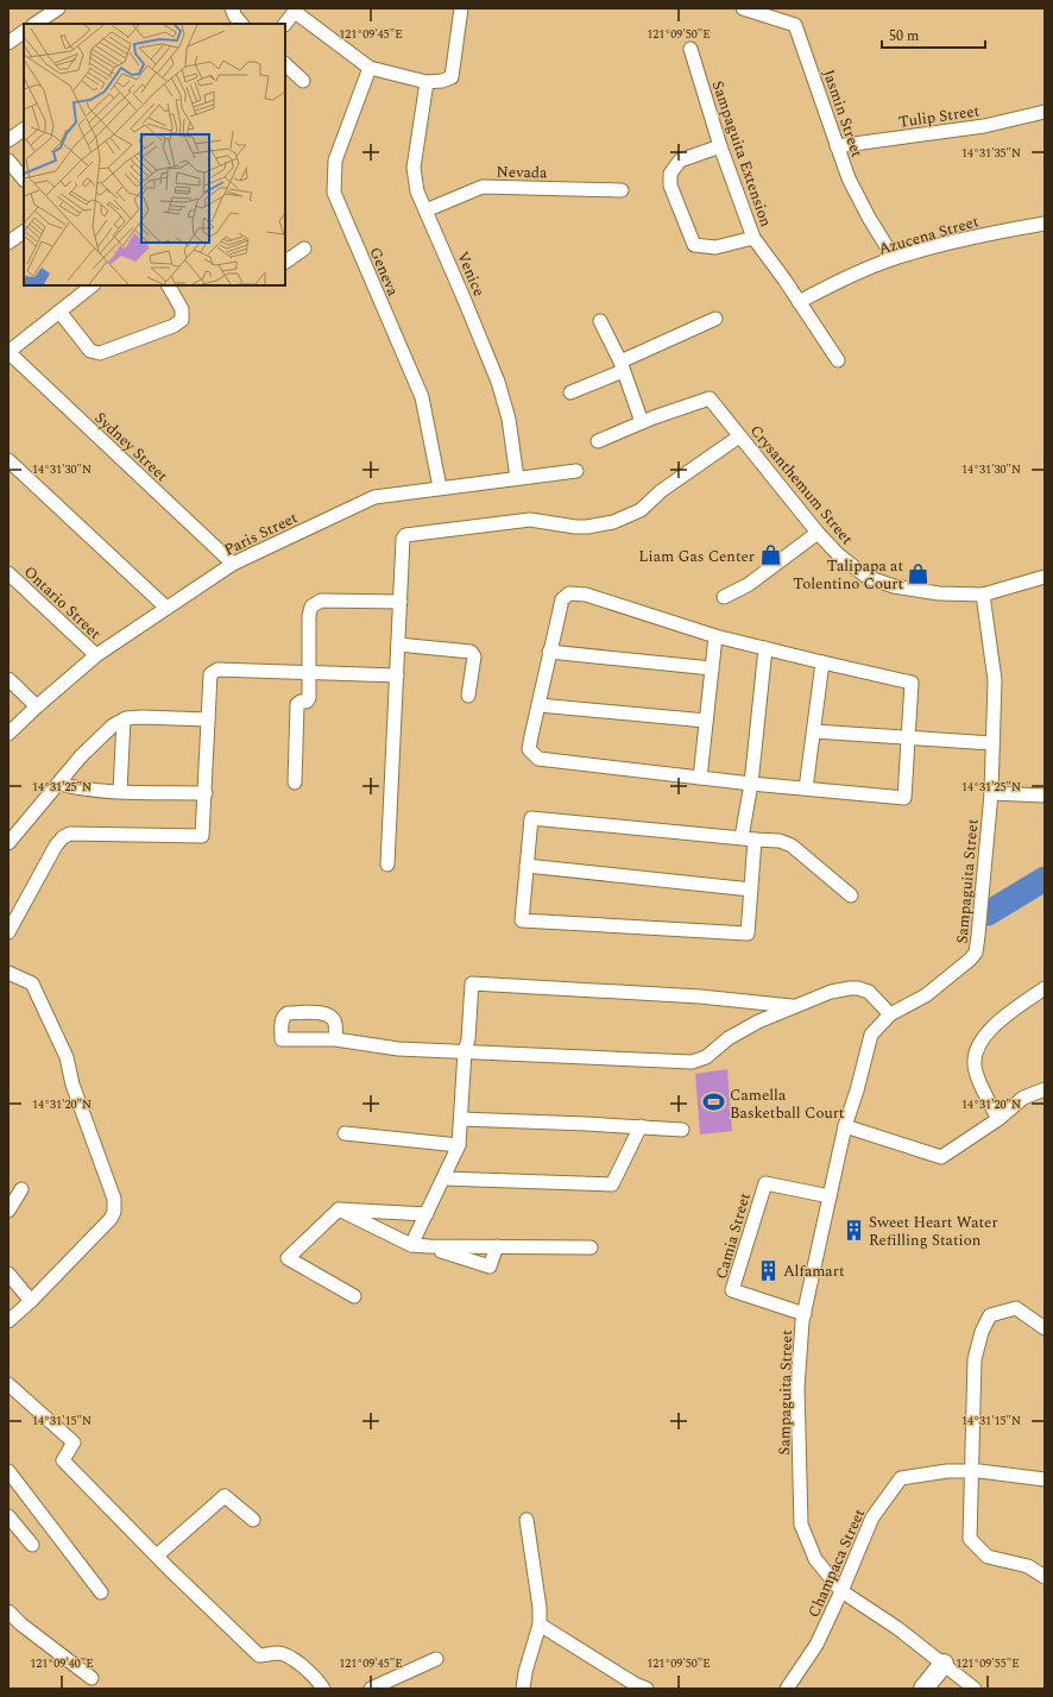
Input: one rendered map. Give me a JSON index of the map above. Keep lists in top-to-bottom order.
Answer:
{
  "streets": {
    "street": [
      "Jasmin Street",
      "Tulip Street",
      "Sampaguita Extension",
      "Nevada",
      "Azucena Street",
      "Geneva",
      "Venice",
      "Sydney Street",
      "Crysanthemum Street",
      "Paris Street",
      "Ontario Street",
      "Sampaguita Street",
      "Camia Street",
      "Champaca Street"
    ]
  },
  "crossings": [
    ["Jasmin Street", "Tulip Street"],
    ["Jasmin Street", "Azucena Street"],
    ["Sampaguita Extension", "Azucena Street"],
    ["Nevada", "Venice"],
    ["Geneva", "Paris Street"],
    ["Venice", "Paris Street"],
    ["Sydney Street", "Paris Street"],
    ["Crysanthemum Street", "Sampaguita Street"],
    ["Paris Street", "Ontario Street"],
    ["Sampaguita Street", "Camia Street"],
    ["Sampaguita Street", "Champaca Street"]
  ],
  "places": {
    "shop": ["Liam Gas Center", "Talipapa at Tolentino Court"],
    "sports": ["Camella Basketball Court"],
    "building": ["Sweet Heart Water Refilling Station", "Alfamart"]
  },
  "scale_bar": "50 m",
  "coordinates": [
    "121°09'45\"E",
    "121°09'50\"E",
    "14°31'35\"N",
    "14°31'30\"N",
    "14°31'25\"N",
    "14°31'20\"N",
    "14°31'15\"N",
    "121°09'40\"E",
    "121°09'55\"E"
  ]
}
